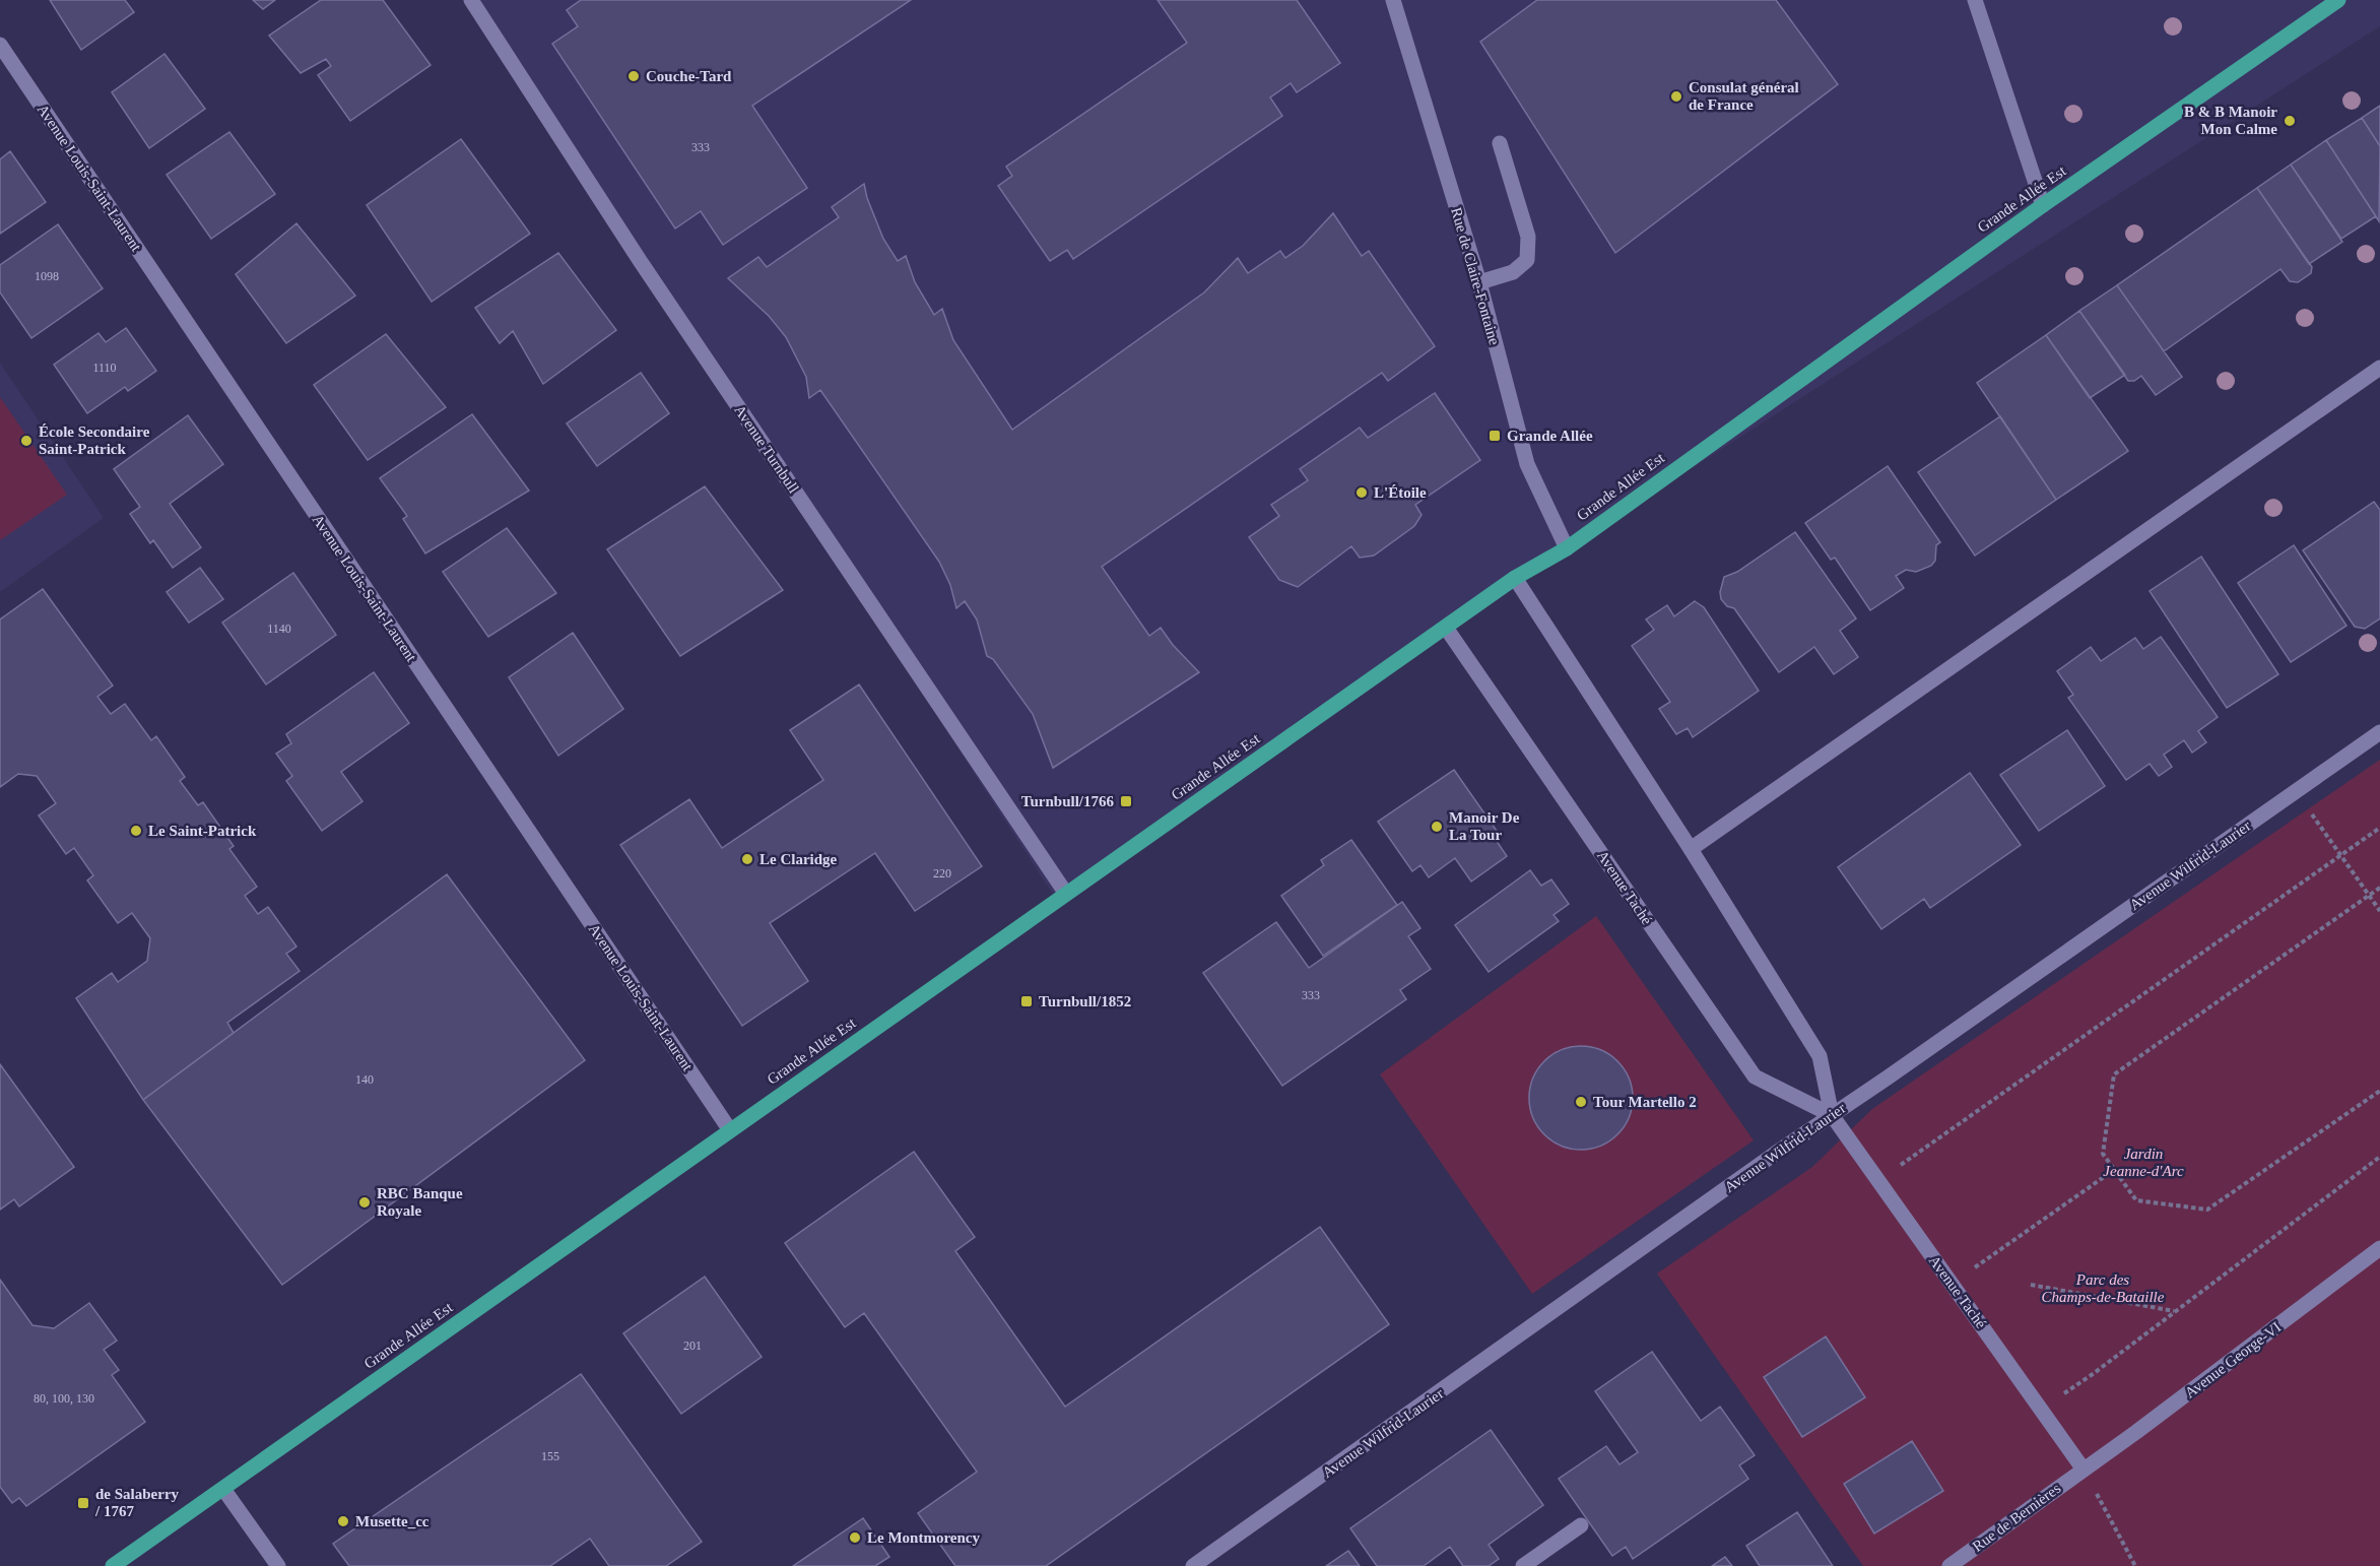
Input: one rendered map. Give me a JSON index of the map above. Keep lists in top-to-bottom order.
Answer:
{
  "streets": {
    "main road": ["Grande Allée Est"],
    "street": [
      "Avenue Louis-Saint-Laurent",
      "Rue de Claire-Fontaine",
      "Avenue Turnbull",
      "Avenue Wilfrid-Laurier",
      "Avenue Taché",
      "Avenue George-VI",
      "Rue de Bernières"
    ]
  },
  "crossings": [
    ["Avenue Louis-Saint-Laurent", "Grande Allée Est"],
    ["Grande Allée Est", "Rue de Claire-Fontaine"],
    ["Grande Allée Est", "Avenue Turnbull"],
    ["Grande Allée Est", "Avenue Taché"],
    ["Avenue Wilfrid-Laurier", "Avenue Taché"],
    ["Avenue Taché", "Avenue George-VI"],
    ["Avenue Taché", "Rue de Bernières"],
    ["Avenue George-VI", "Rue de Bernières"]
  ],
  "parks": ["Jardin Jeanne-d'Arc", "Parc des Champs-de-Bataille"],
  "places": {
    "other": [
      "Couche-Tard",
      "Consulat général de France",
      "B & B Manoir Mon Calme",
      "École Secondaire Saint-Patrick",
      "L'Étoile",
      "Manoir De La Tour",
      "Le Saint-Patrick",
      "Le Claridge",
      "Tour Martello 2",
      "RBC Banque Royale",
      "Musette_cc",
      "Le Montmorency"
    ],
    "transit": [
      "Grande Allée",
      "Turnbull/1766",
      "Turnbull/1852",
      "de Salaberry / 1767"
    ]
  },
  "house_numbers": [
    "333",
    "1098",
    "1110",
    "1140",
    "220",
    "333",
    "140",
    "201",
    "80, 100, 130",
    "155"
  ]
}
